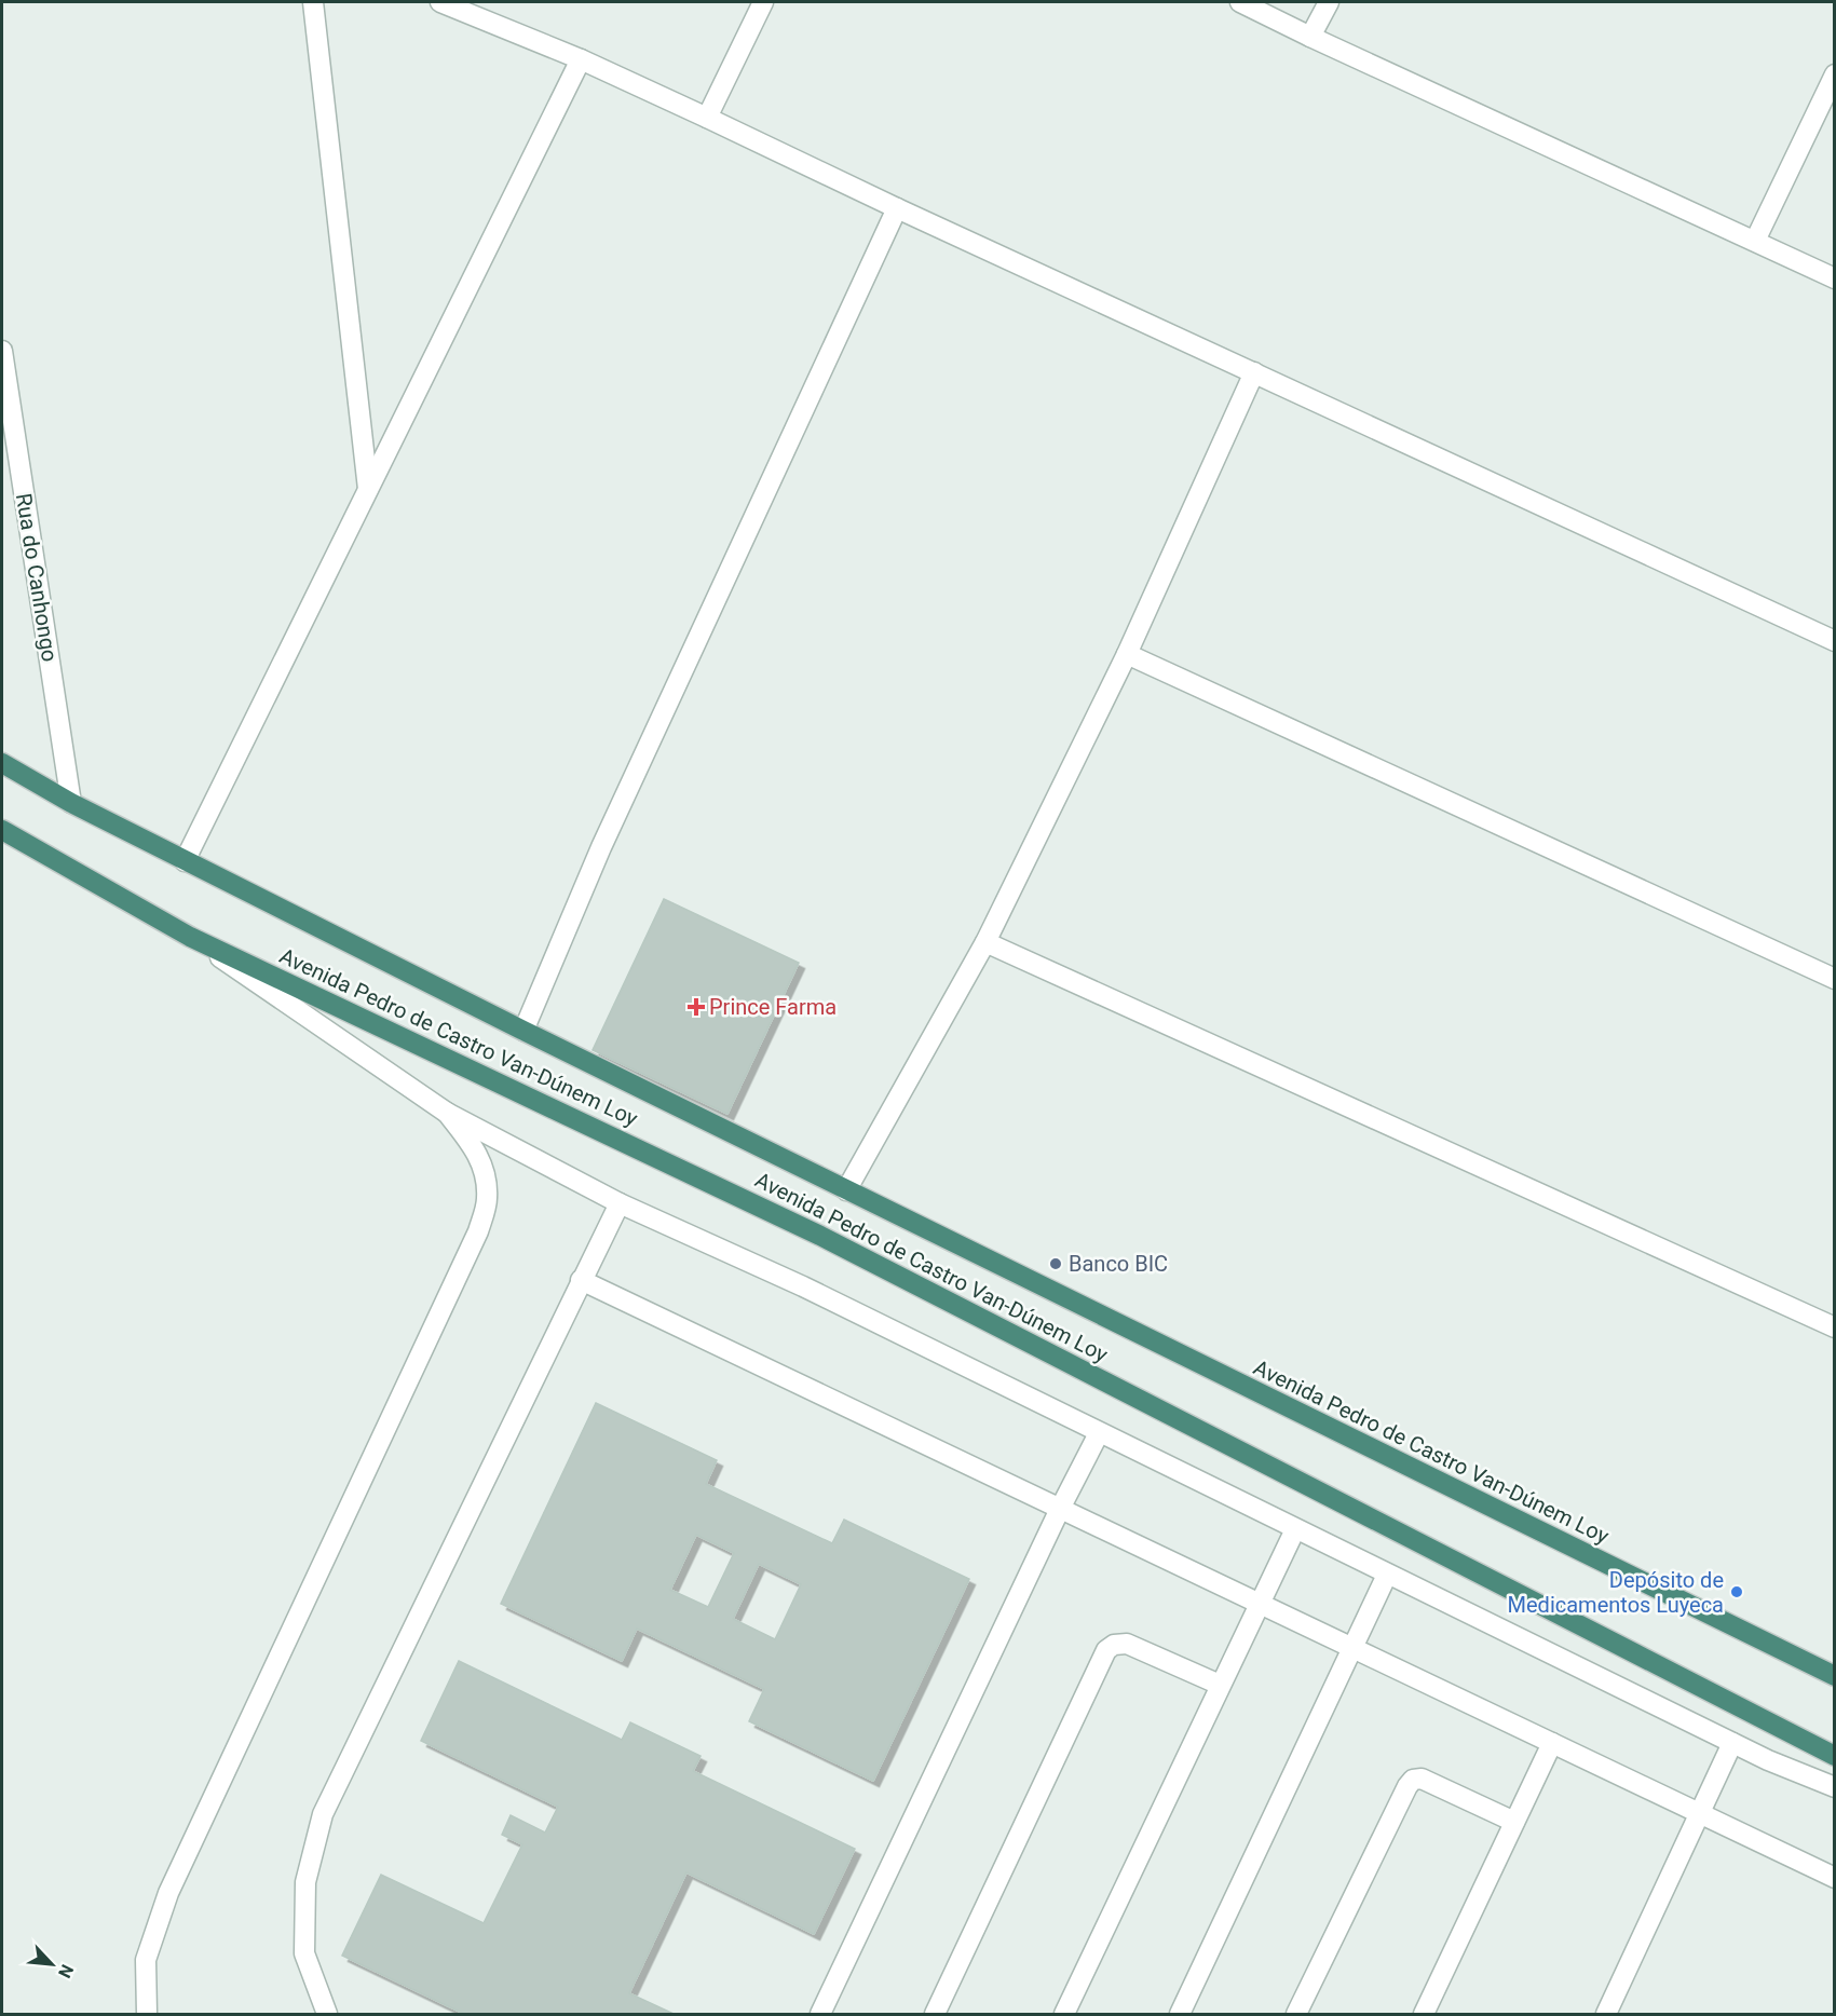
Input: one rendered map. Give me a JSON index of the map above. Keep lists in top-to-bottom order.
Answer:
{
  "streets": {
    "highway": ["Avenida Pedro de Castro Van-Dúnem Loy"],
    "street": ["Rua do Canhongo"]
  },
  "crossings": [
    ["Rua do Canhongo", "Avenida Pedro de Castro Van-Dúnem Loy"]
  ],
  "places": {
    "health": ["Prince Farma"],
    "other": ["Banco BIC", "Depósito de Medicamentos Luyeca"]
  },
  "north": "bottom right"
}
